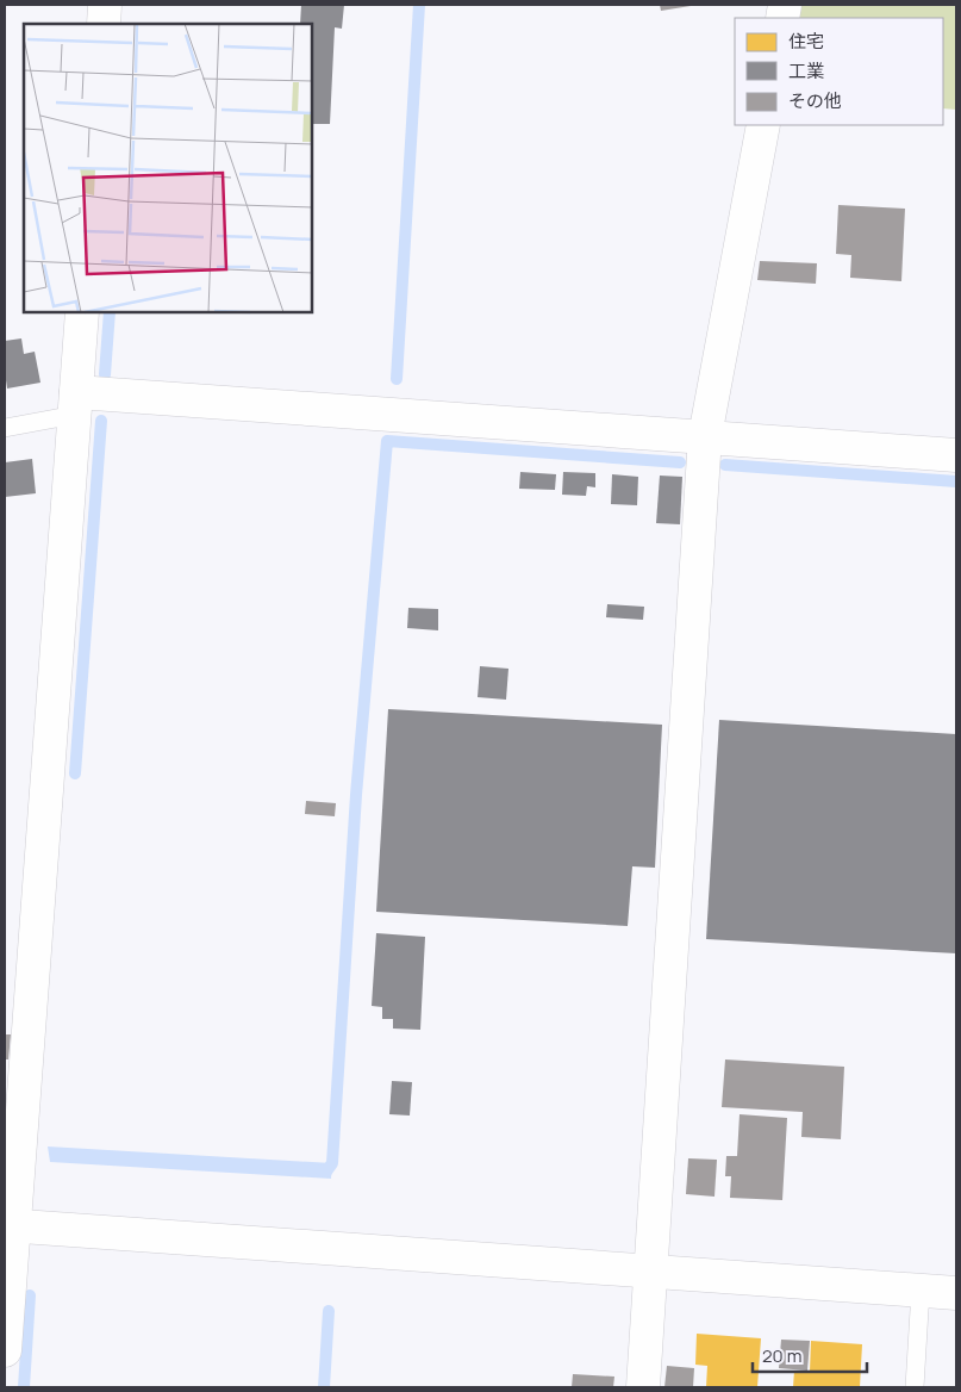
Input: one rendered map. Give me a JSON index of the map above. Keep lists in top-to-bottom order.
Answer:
{
  "legend": ["住宅", "工業", "その他"],
  "scale_bar": "20 m"
}
